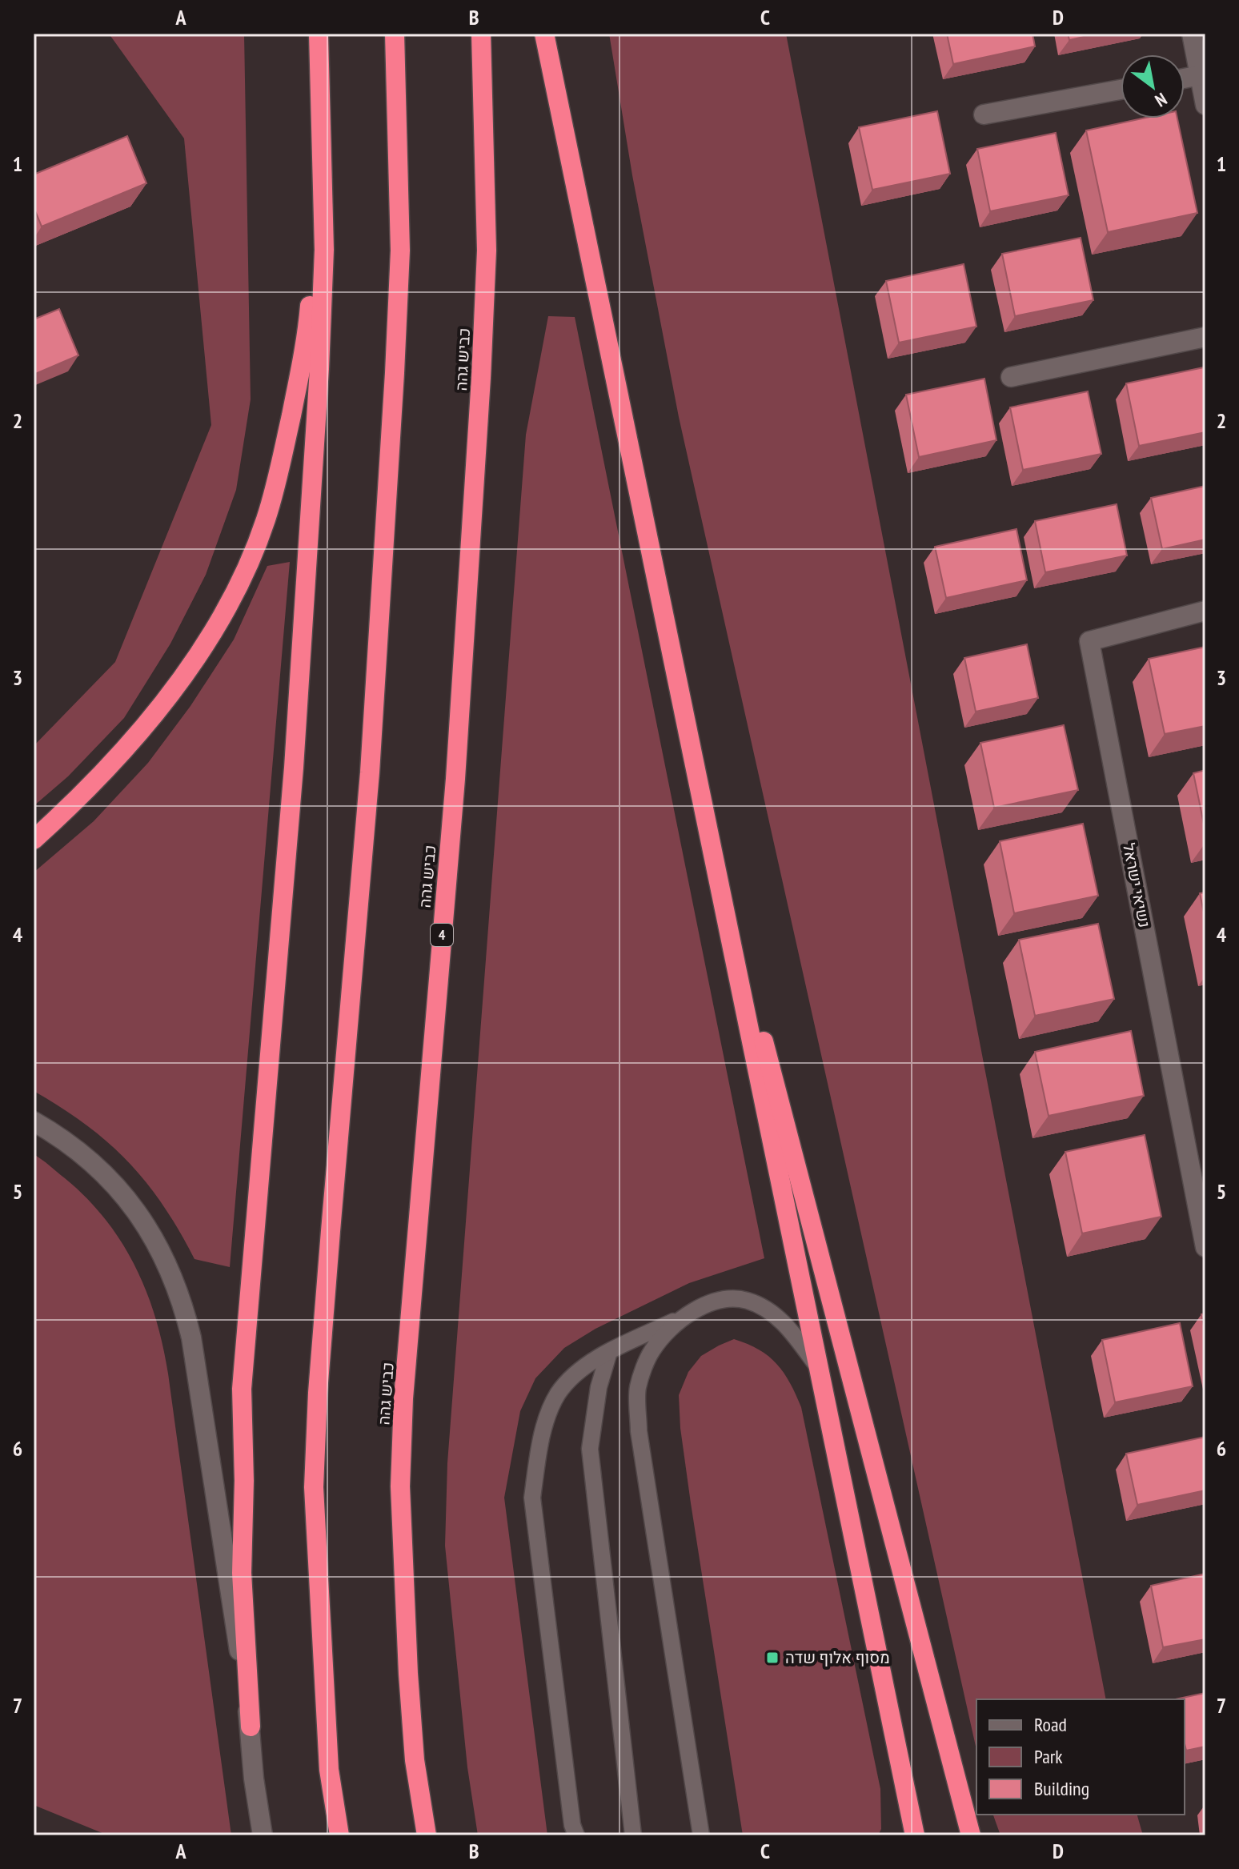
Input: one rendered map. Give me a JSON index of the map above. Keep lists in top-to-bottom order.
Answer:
{
  "streets": {
    "highway": ["כביש גהה", "4"],
    "street": ["נשיאי ישראל"]
  },
  "places": {
    "transit": ["מסוף אלוף שדה"]
  },
  "legend": ["Road", "Park", "Building"],
  "north": "bottom right",
  "grid": {
    "columns": [
      "A",
      "B",
      "C",
      "D"
    ],
    "rows": [
      "1",
      "2",
      "3",
      "4",
      "5",
      "6",
      "7"
    ]
  }
}
